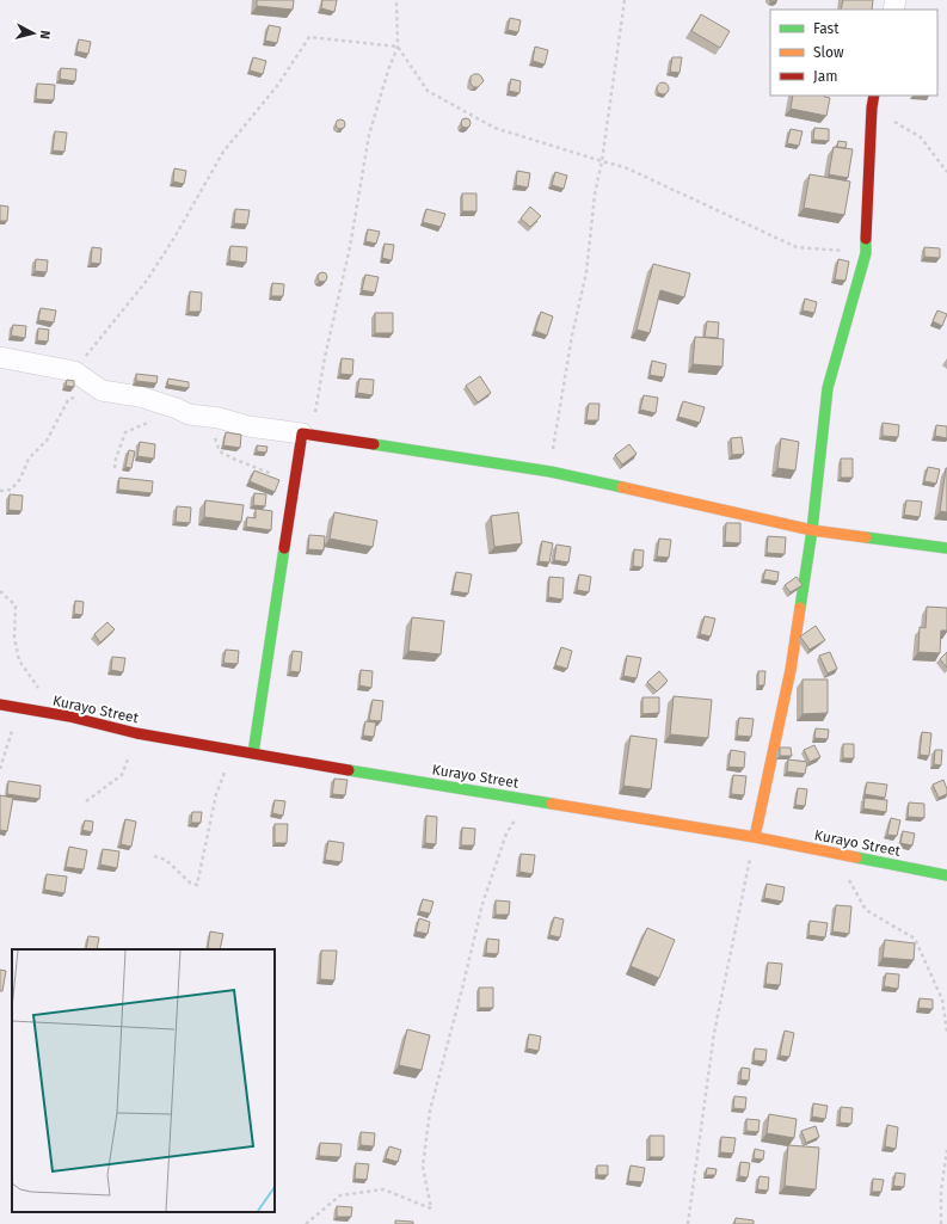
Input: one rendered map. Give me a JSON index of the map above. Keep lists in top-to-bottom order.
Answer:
{
  "streets": {
    "street": ["Kurayo Street"]
  },
  "legend": ["Fast", "Slow", "Jam"],
  "north": "right"
}
